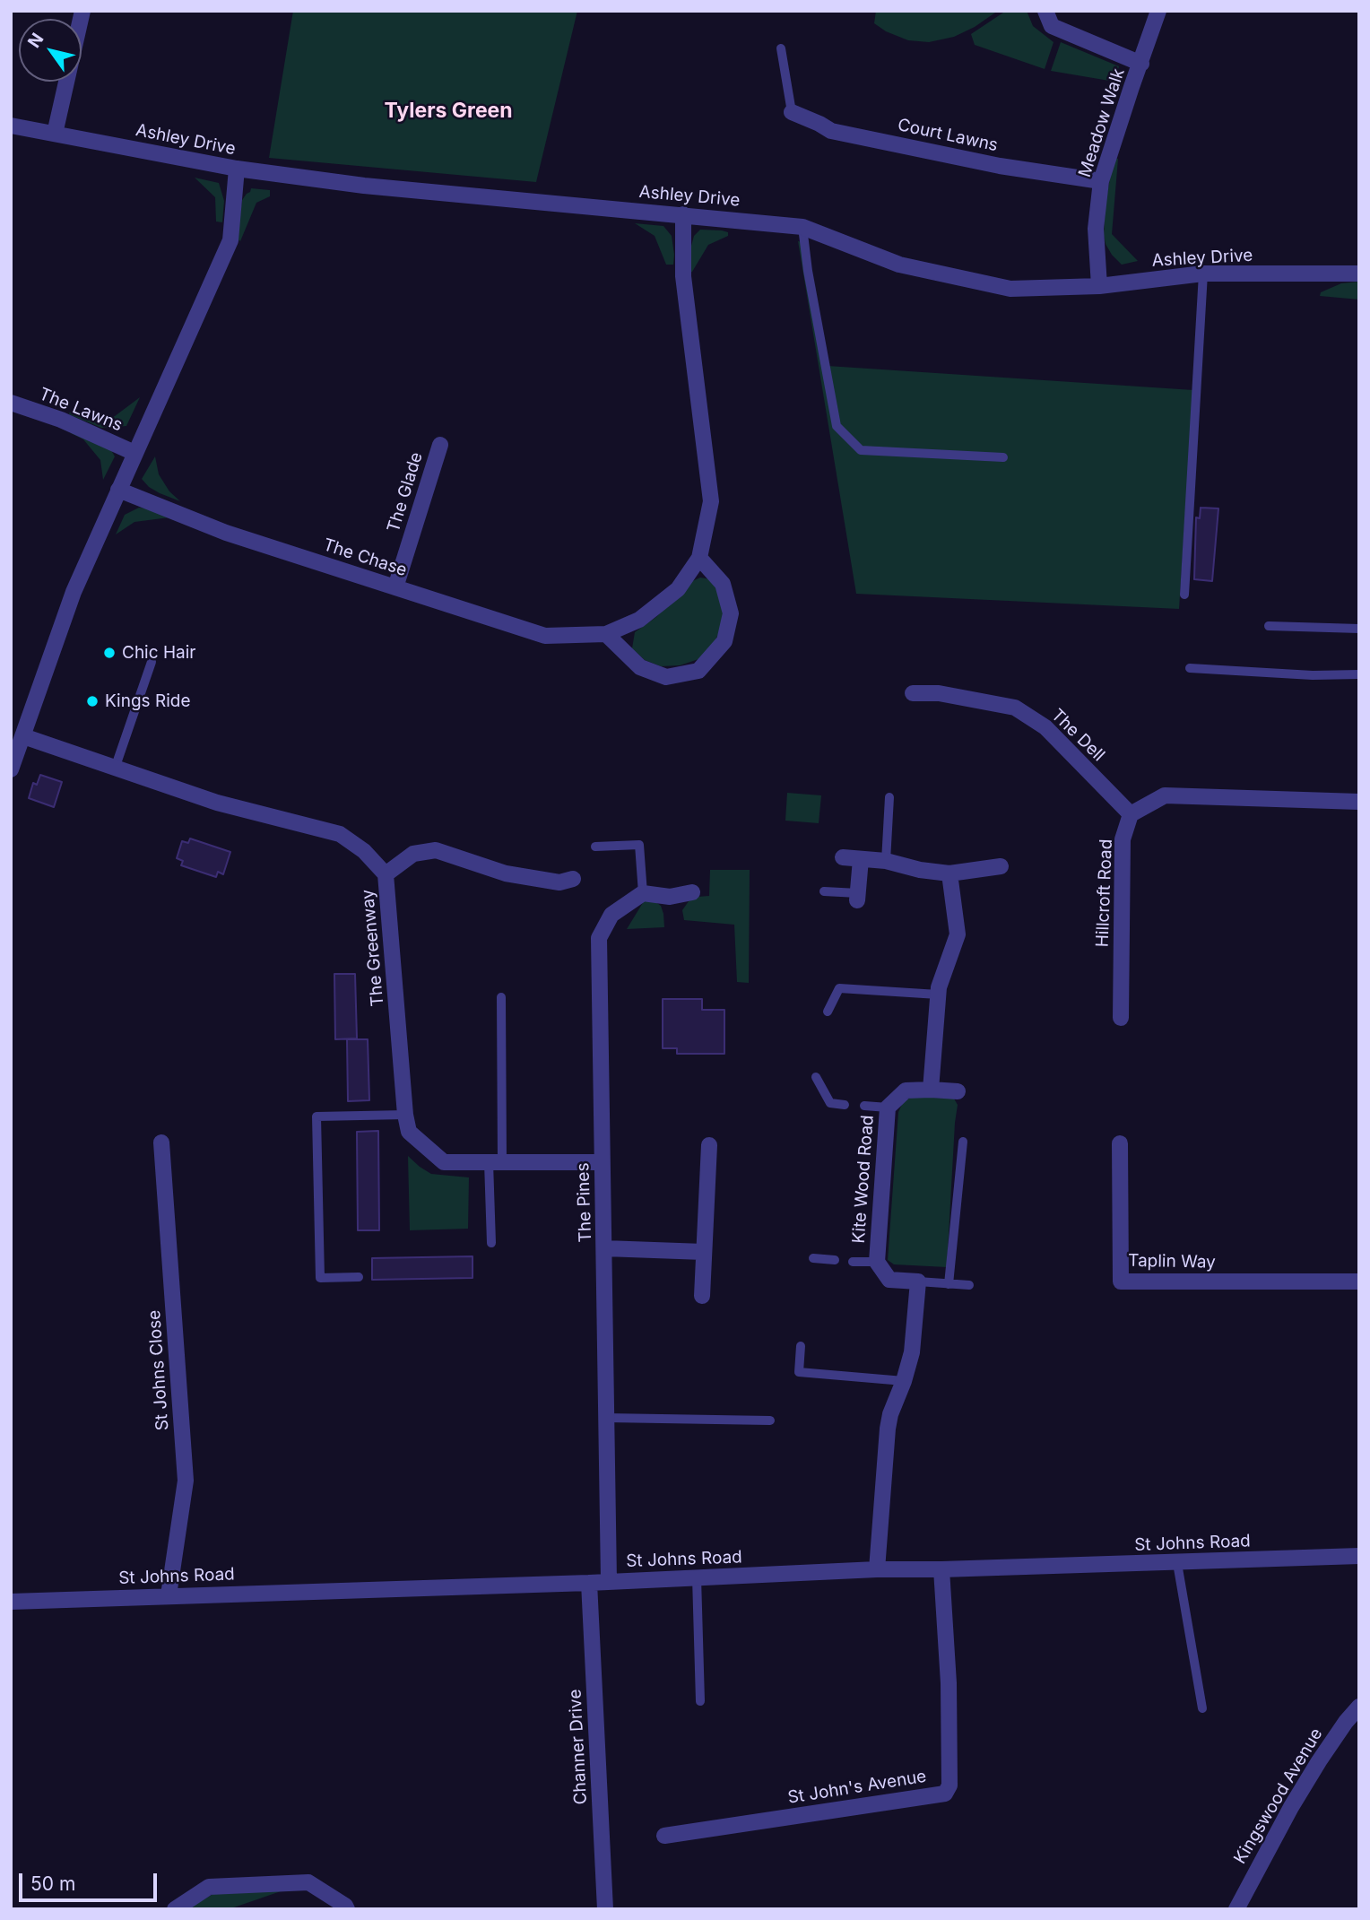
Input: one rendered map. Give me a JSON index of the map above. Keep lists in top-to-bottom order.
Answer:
{
  "streets": {
    "street": [
      "Meadow Walk",
      "Court Lawns",
      "Ashley Drive",
      "The Lawns",
      "The Glade",
      "The Chase",
      "The Dell",
      "Hillcroft Road",
      "The Greenway",
      "Kite Wood Road",
      "The Pines",
      "Taplin Way",
      "St Johns Close",
      "St Johns Road",
      "Channer Drive",
      "St John's Avenue",
      "Kingswood Avenue"
    ]
  },
  "crossings": [
    ["Meadow Walk", "Court Lawns"],
    ["Meadow Walk", "Ashley Drive"],
    ["Ashley Drive", "The Chase"],
    ["The Glade", "The Chase"],
    ["The Dell", "Hillcroft Road"],
    ["The Greenway", "The Pines"],
    ["The Pines", "St Johns Road"],
    ["St Johns Close", "St Johns Road"],
    ["St Johns Road", "Channer Drive"],
    ["St Johns Road", "St John's Avenue"]
  ],
  "districts": ["Tylers Green"],
  "places": ["Chic Hair", "Kings Ride"],
  "scale_bar": "50 m",
  "north": "top left"
}
